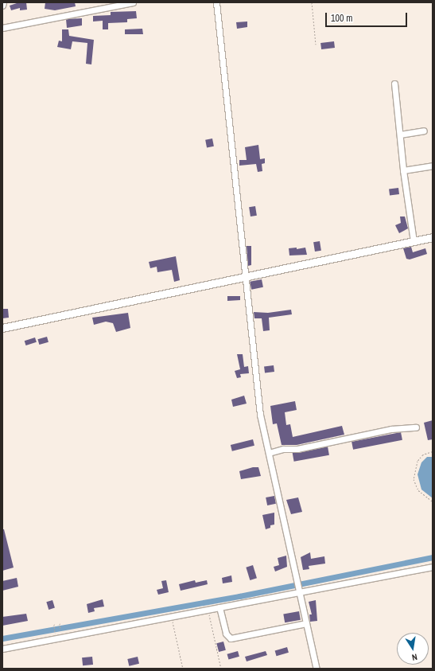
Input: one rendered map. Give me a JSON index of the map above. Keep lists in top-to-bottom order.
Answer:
{
  "scale_bar": "100 m",
  "north": "bottom"
}
